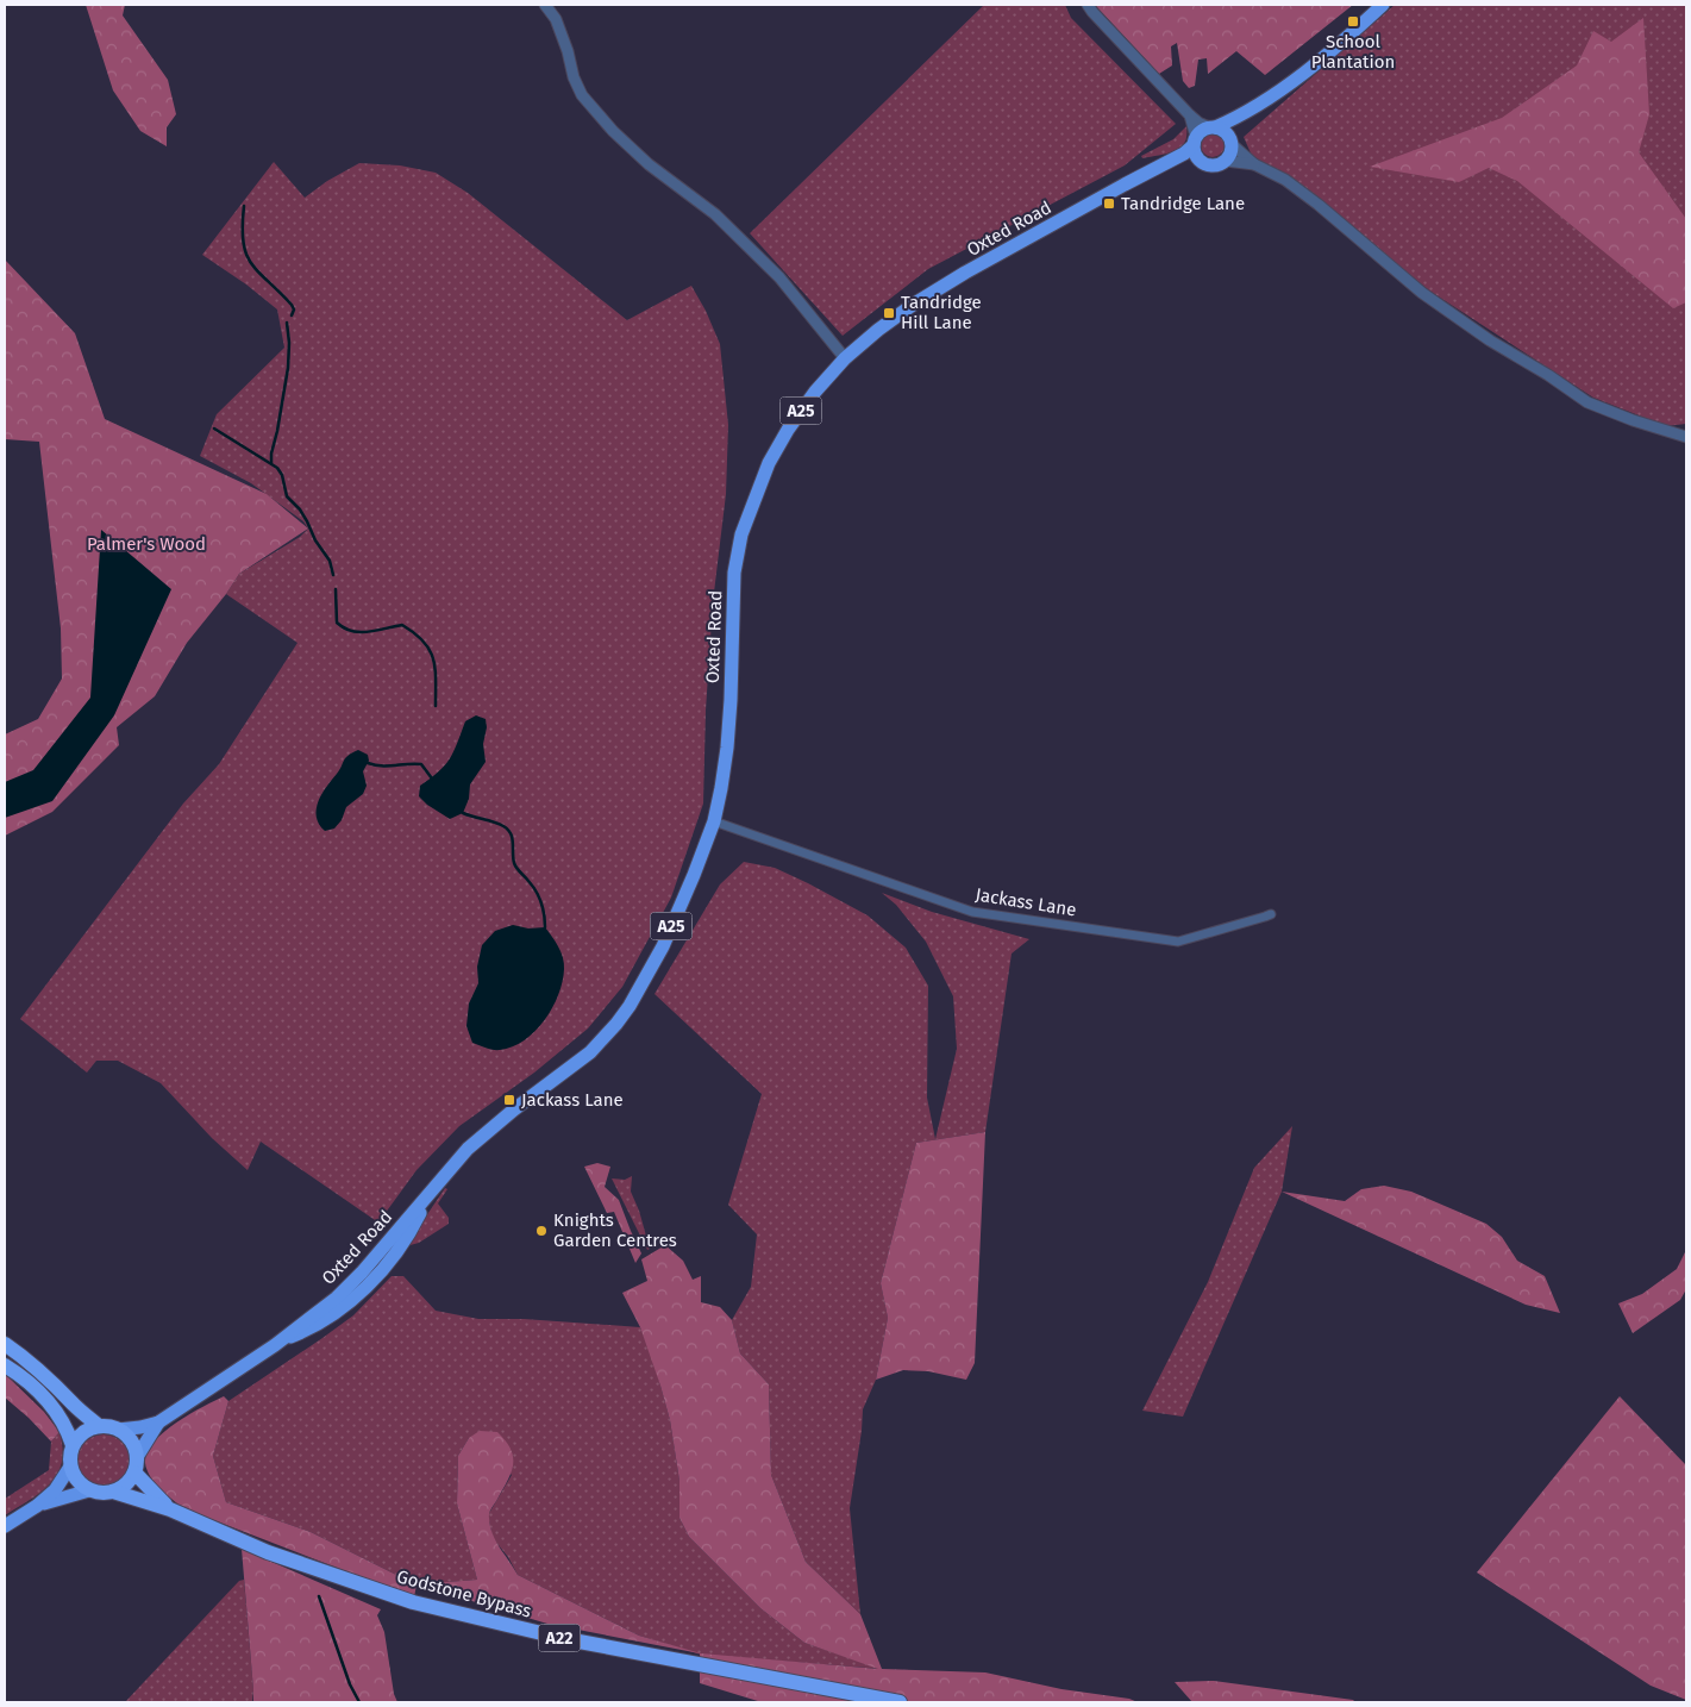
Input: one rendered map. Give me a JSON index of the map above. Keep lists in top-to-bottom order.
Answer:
{
  "streets": {
    "highway": ["Godstone Bypass", "A22"],
    "main road": ["Oxted Road", "A25"],
    "street": ["Jackass Lane"]
  },
  "crossings": [
    ["Oxted Road", "Jackass Lane"],
    ["Oxted Road", "Godstone Bypass"]
  ],
  "parks": ["Palmer's Wood"],
  "places": {
    "transit": [
      "School Plantation",
      "Tandridge Lane",
      "Tandridge Hill Lane",
      "Jackass Lane"
    ],
    "other": ["Knights Garden Centres"]
  }
}
